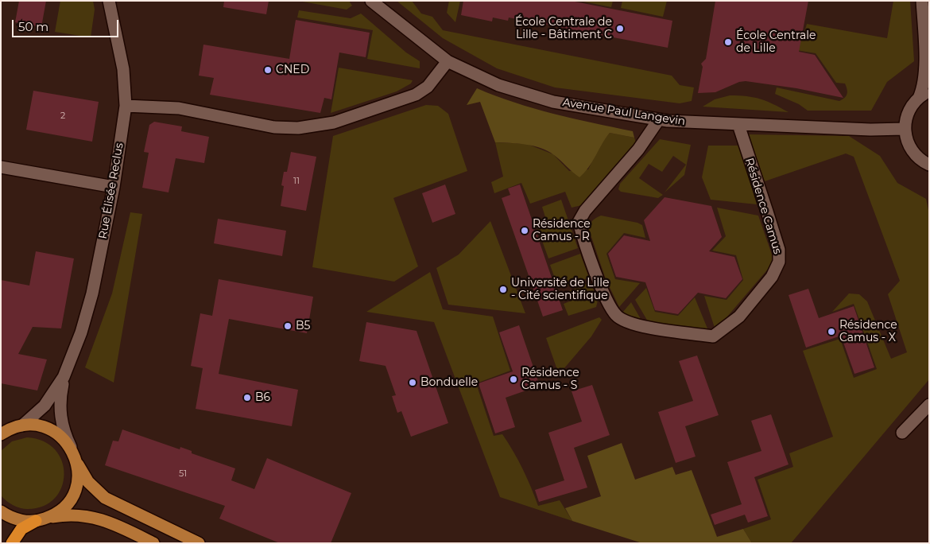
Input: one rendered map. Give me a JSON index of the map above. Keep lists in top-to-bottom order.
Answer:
{
  "streets": {
    "street": ["Avenue Paul Langevin", "Rue Élisée Reclus", "Résidence Camus"]
  },
  "crossings": [
    ["Avenue Paul Langevin", "Résidence Camus"]
  ],
  "places": [
    "École Centrale de Lille - Bâtiment C",
    "École Centrale de Lille",
    "CNED",
    "Résidence Camus - R",
    "Université de Lille ‐ Cité scientifique",
    "B5",
    "Résidence Camus - X",
    "Résidence Camus - S",
    "Bonduelle",
    "B6"
  ],
  "house_numbers": ["2", "11", "51"],
  "scale_bar": "50 m"
}
